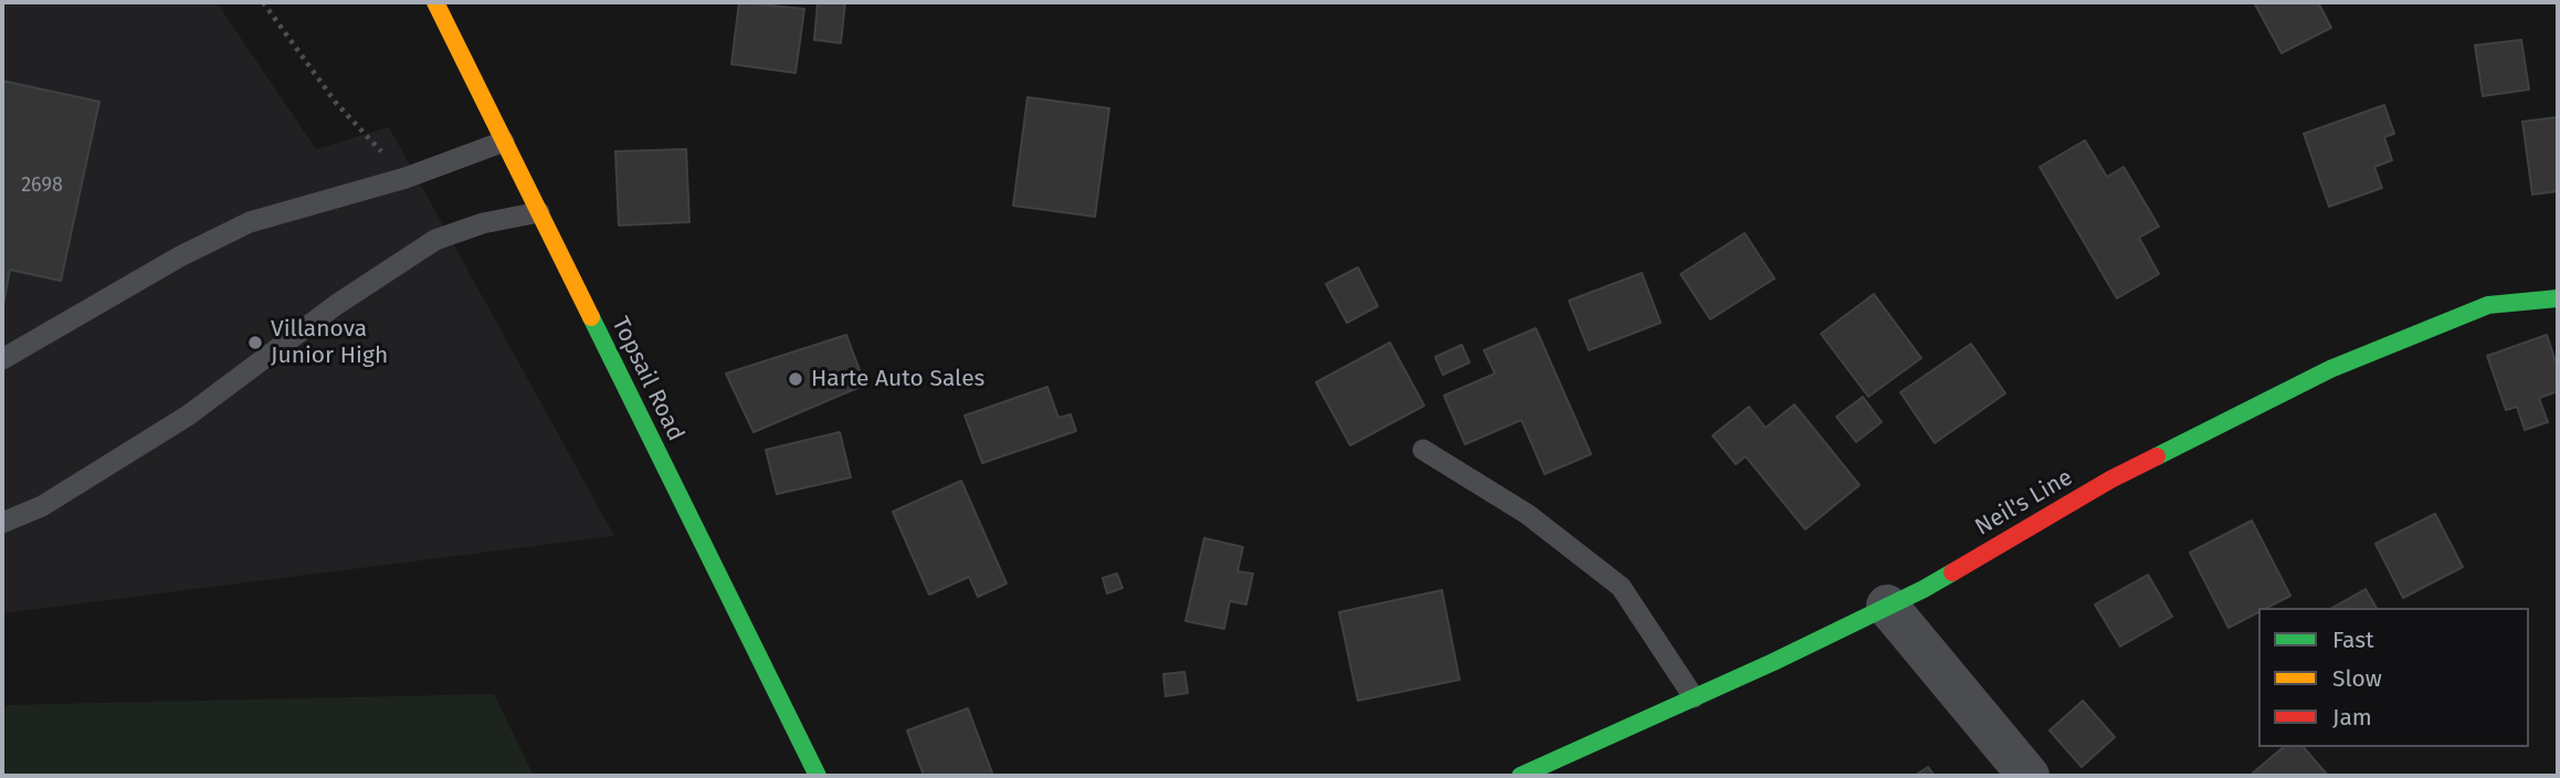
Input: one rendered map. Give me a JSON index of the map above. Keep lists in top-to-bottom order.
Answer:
{
  "streets": {
    "street": ["Topsail Road", "Neil's Line"]
  },
  "places": ["Villanova Junior High", "Harte Auto Sales"],
  "house_numbers": ["2698"],
  "legend": ["Fast", "Slow", "Jam"]
}
